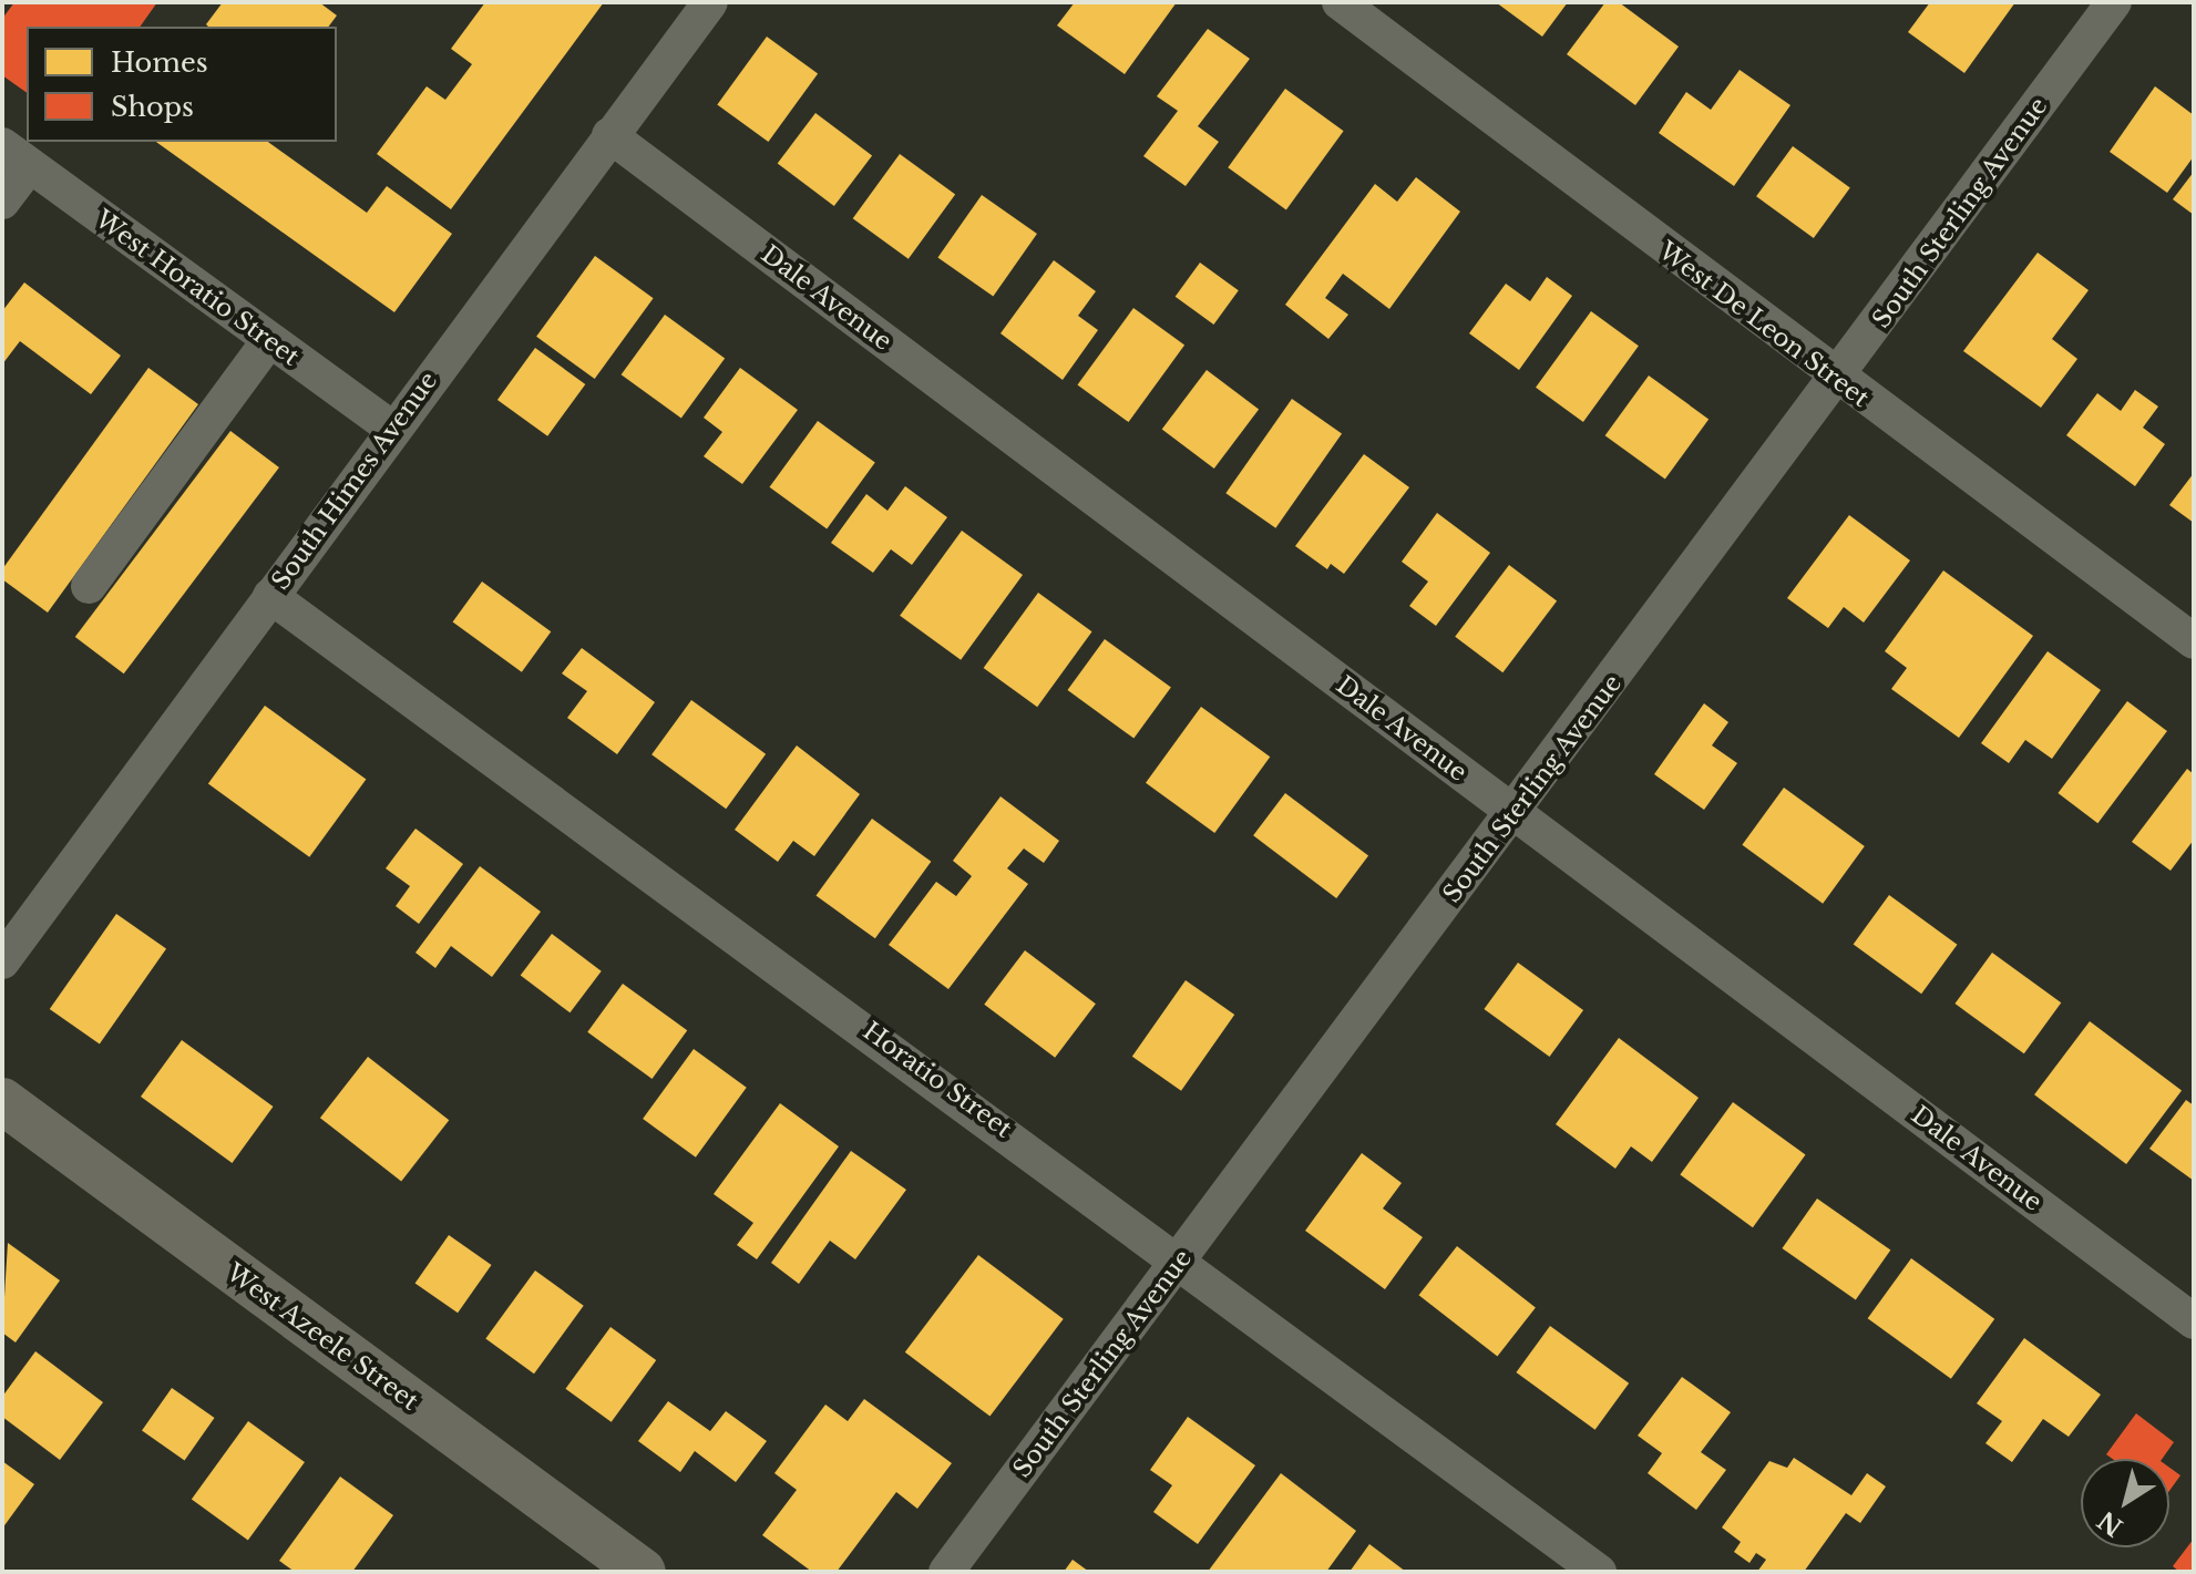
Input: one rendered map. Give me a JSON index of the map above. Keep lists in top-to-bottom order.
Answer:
{
  "streets": {
    "main road": ["West Azeele Street"],
    "street": [
      "South Sterling Avenue",
      "West Horatio Street",
      "Dale Avenue",
      "West De Leon Street",
      "South Himes Avenue",
      "Horatio Street"
    ]
  },
  "crossings": [
    ["South Sterling Avenue", "Dale Avenue"],
    ["South Sterling Avenue", "West De Leon Street"],
    ["South Sterling Avenue", "Horatio Street"],
    ["West Horatio Street", "South Himes Avenue"],
    ["Dale Avenue", "South Himes Avenue"],
    ["South Himes Avenue", "Horatio Street"]
  ],
  "legend": ["Homes", "Shops"],
  "north": "bottom left"
}
